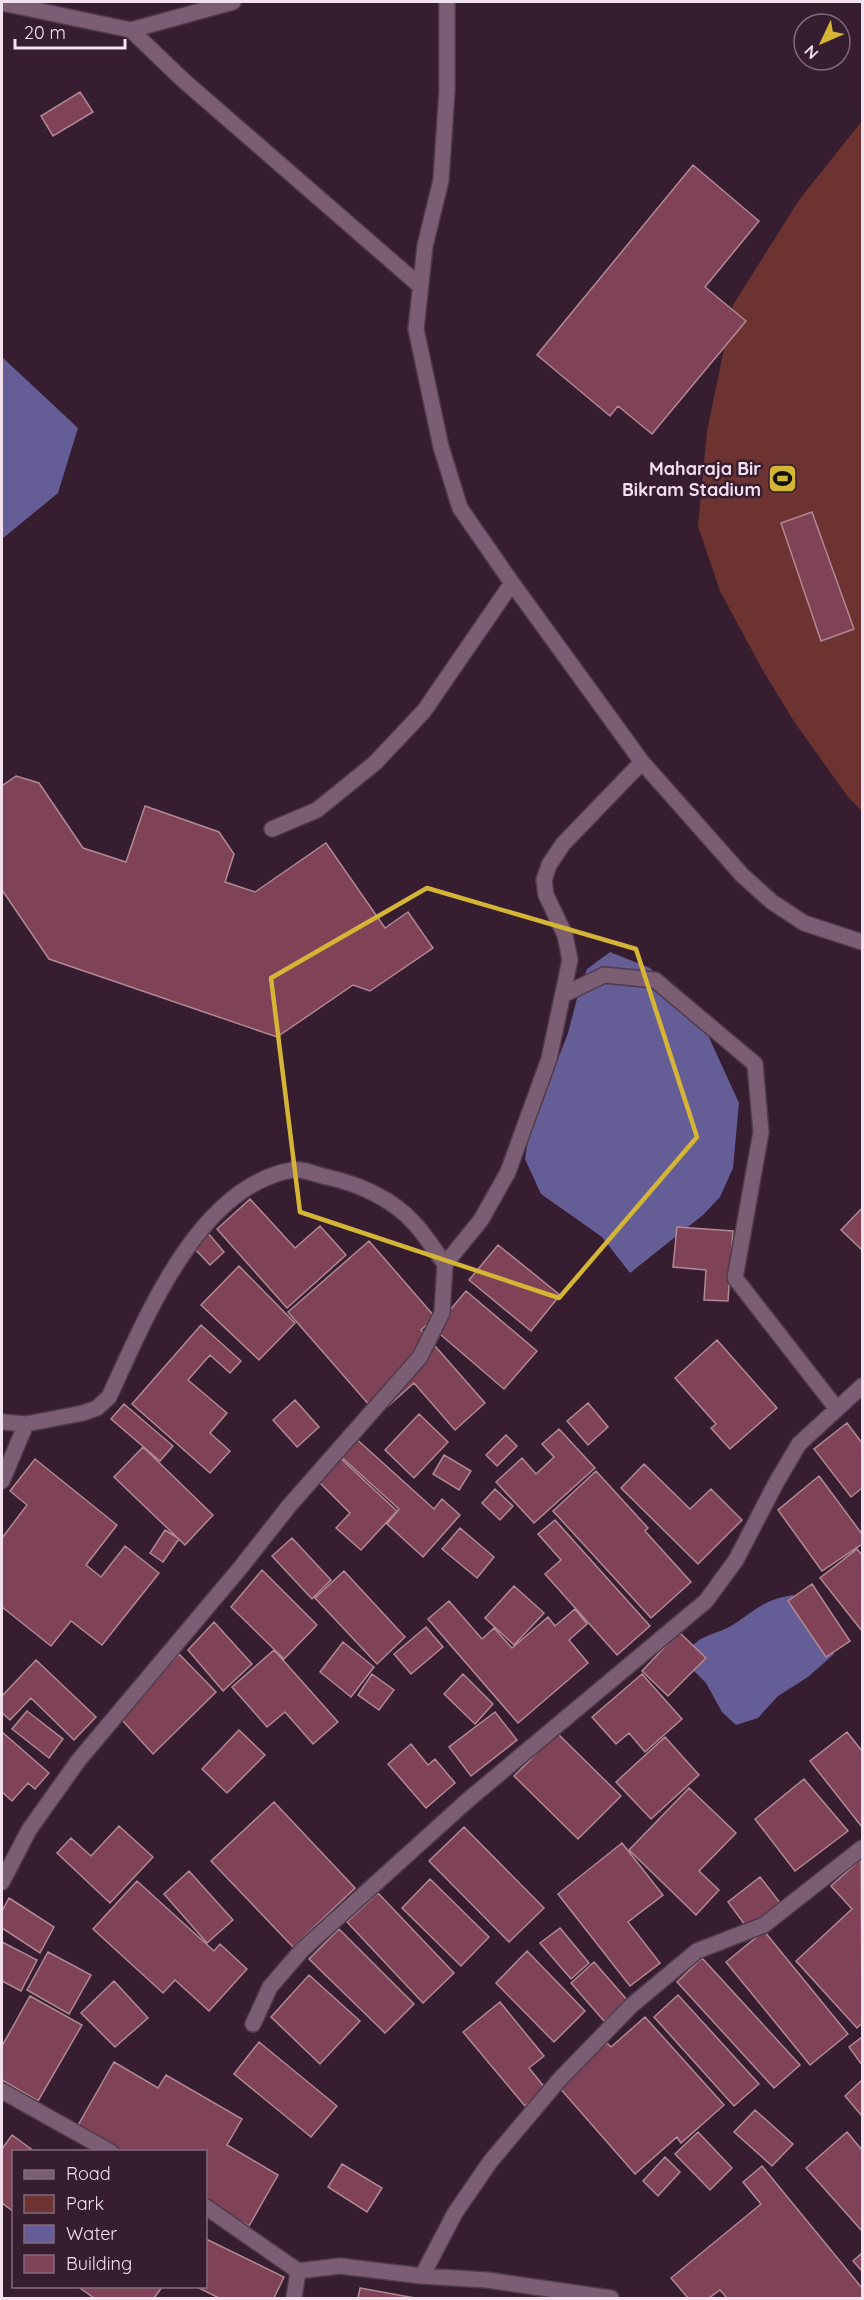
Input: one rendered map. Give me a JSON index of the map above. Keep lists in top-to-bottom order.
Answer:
{
  "places": {
    "sports": ["Maharaja Bir Bikram Stadium"]
  },
  "legend": [
    "Road",
    "Park",
    "Water",
    "Building"
  ],
  "scale_bar": "20 m",
  "north": "bottom left"
}
